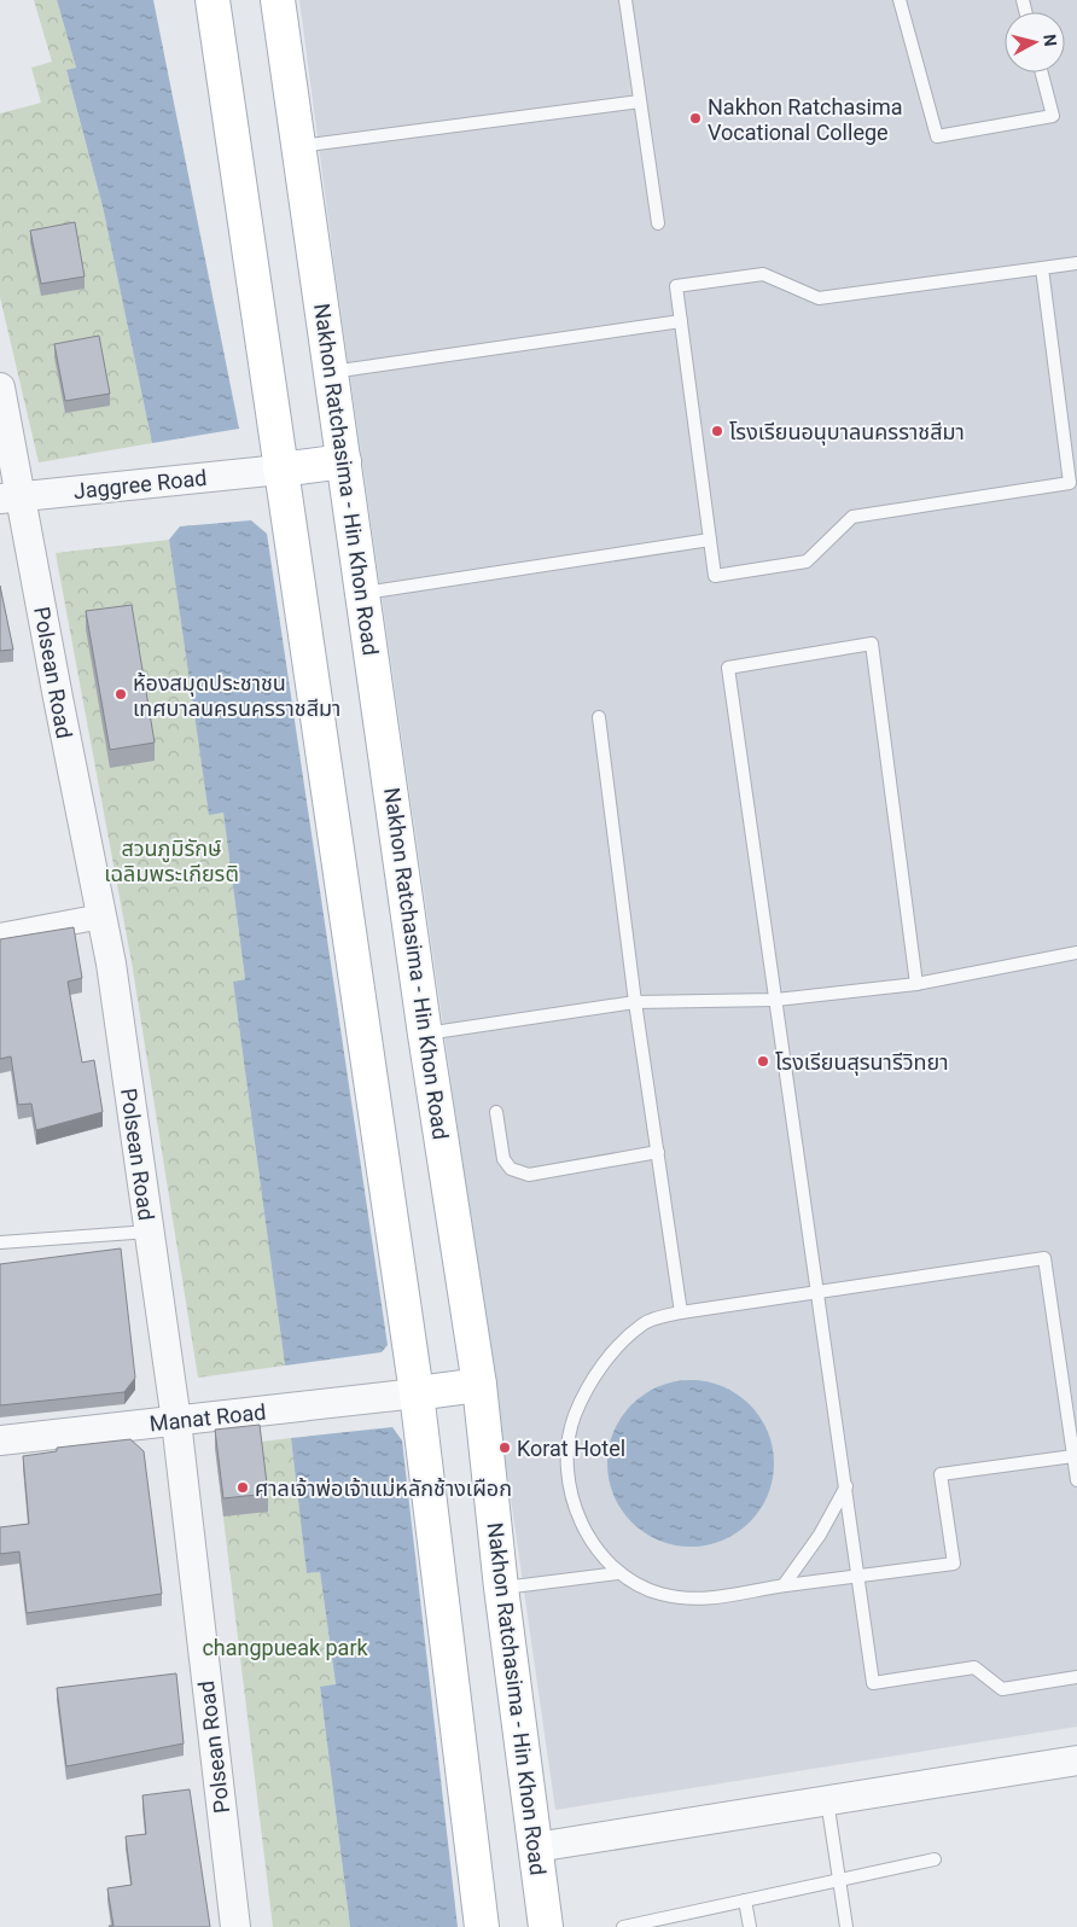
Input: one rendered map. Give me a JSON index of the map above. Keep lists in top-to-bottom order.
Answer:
{
  "streets": {
    "main road": ["Nakhon Ratchasima - Hin Khon Road"],
    "street": ["Jaggree Road", "Polsean Road", "Manat Road"]
  },
  "crossings": [
    ["Jaggree Road", "Polsean Road"],
    ["Polsean Road", "Manat Road"]
  ],
  "parks": ["สวนภูมิรักษ์ เฉลิมพระเกียรติ", "changpueak park"],
  "places": [
    "Nakhon Ratchasima Vocational College",
    "โรงเรียนอนุบาลนครราชสีมา",
    "ห้องสมุดประชาชน เทศบาลนครนครราชสีมา",
    "โรงเรียนสุรนารีวิทยา",
    "Korat Hotel",
    "ศาลเจ้าพ่อเจ้าแม่หลักช้างเผือก"
  ],
  "north": "right"
}
